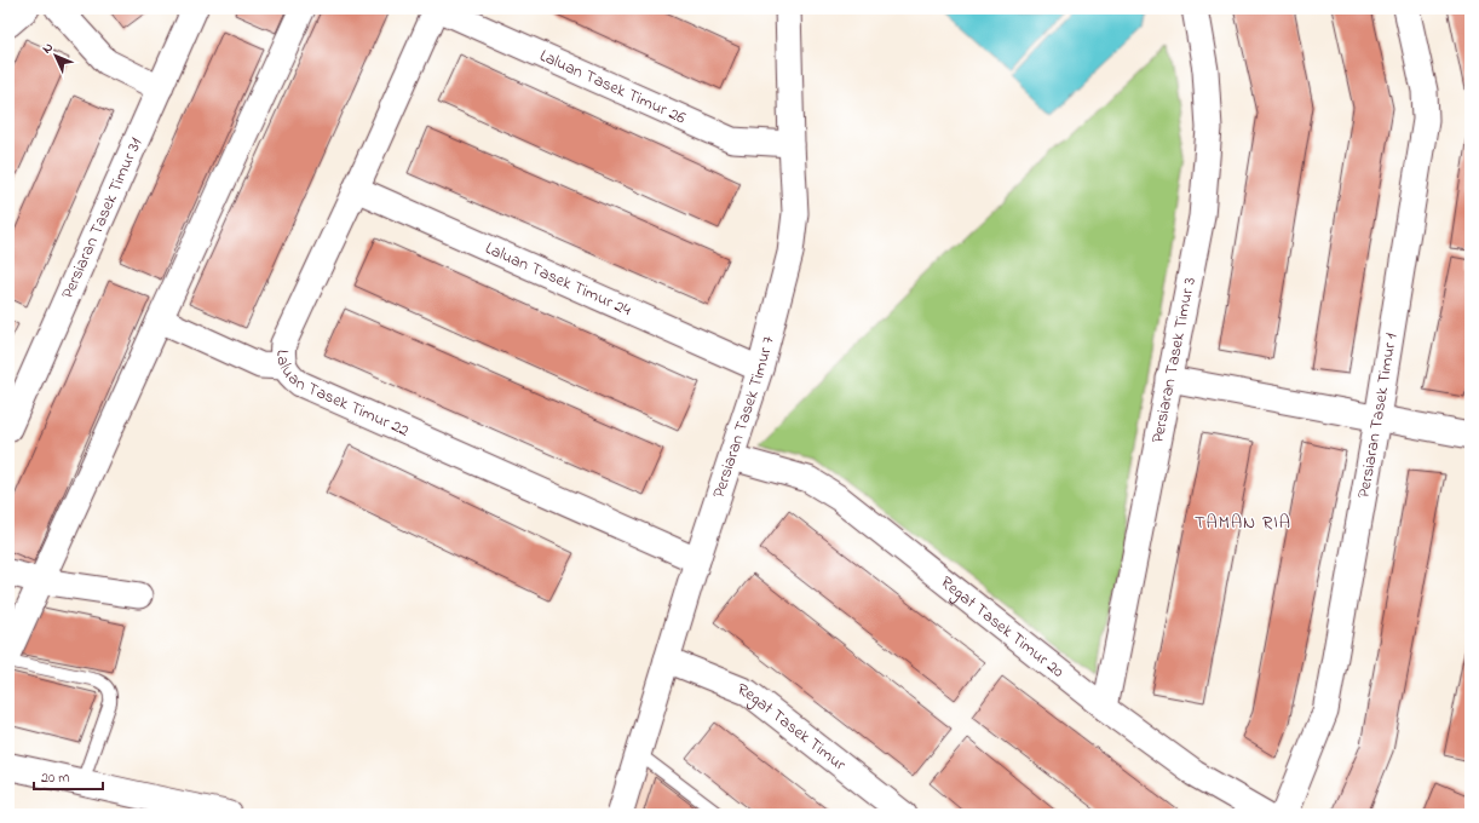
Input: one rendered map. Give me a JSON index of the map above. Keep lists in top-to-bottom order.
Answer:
{
  "streets": {
    "street": [
      "Laluan Tasek Timur 26",
      "Persiaran Tasek Timur 31",
      "Laluan Tasek Timur 24",
      "Persiaran Tasek Timur 3",
      "Laluan Tasek Timur 22",
      "Persiaran Tasek Timur 1",
      "Persiaran Tasek Timur 7",
      "Regat Tasek Timur 20",
      "Regat Tasek Timur"
    ]
  },
  "crossings": [
    ["Laluan Tasek Timur 26", "Laluan Tasek Timur 22"],
    ["Laluan Tasek Timur 26", "Persiaran Tasek Timur 7"],
    ["Laluan Tasek Timur 24", "Laluan Tasek Timur 22"],
    ["Laluan Tasek Timur 24", "Persiaran Tasek Timur 7"],
    ["Persiaran Tasek Timur 3", "Regat Tasek Timur 20"],
    ["Laluan Tasek Timur 22", "Persiaran Tasek Timur 7"],
    ["Persiaran Tasek Timur 7", "Regat Tasek Timur 20"],
    ["Persiaran Tasek Timur 7", "Regat Tasek Timur"]
  ],
  "districts": ["TAMAN RIA"],
  "scale_bar": "20 m",
  "north": "top left"
}
